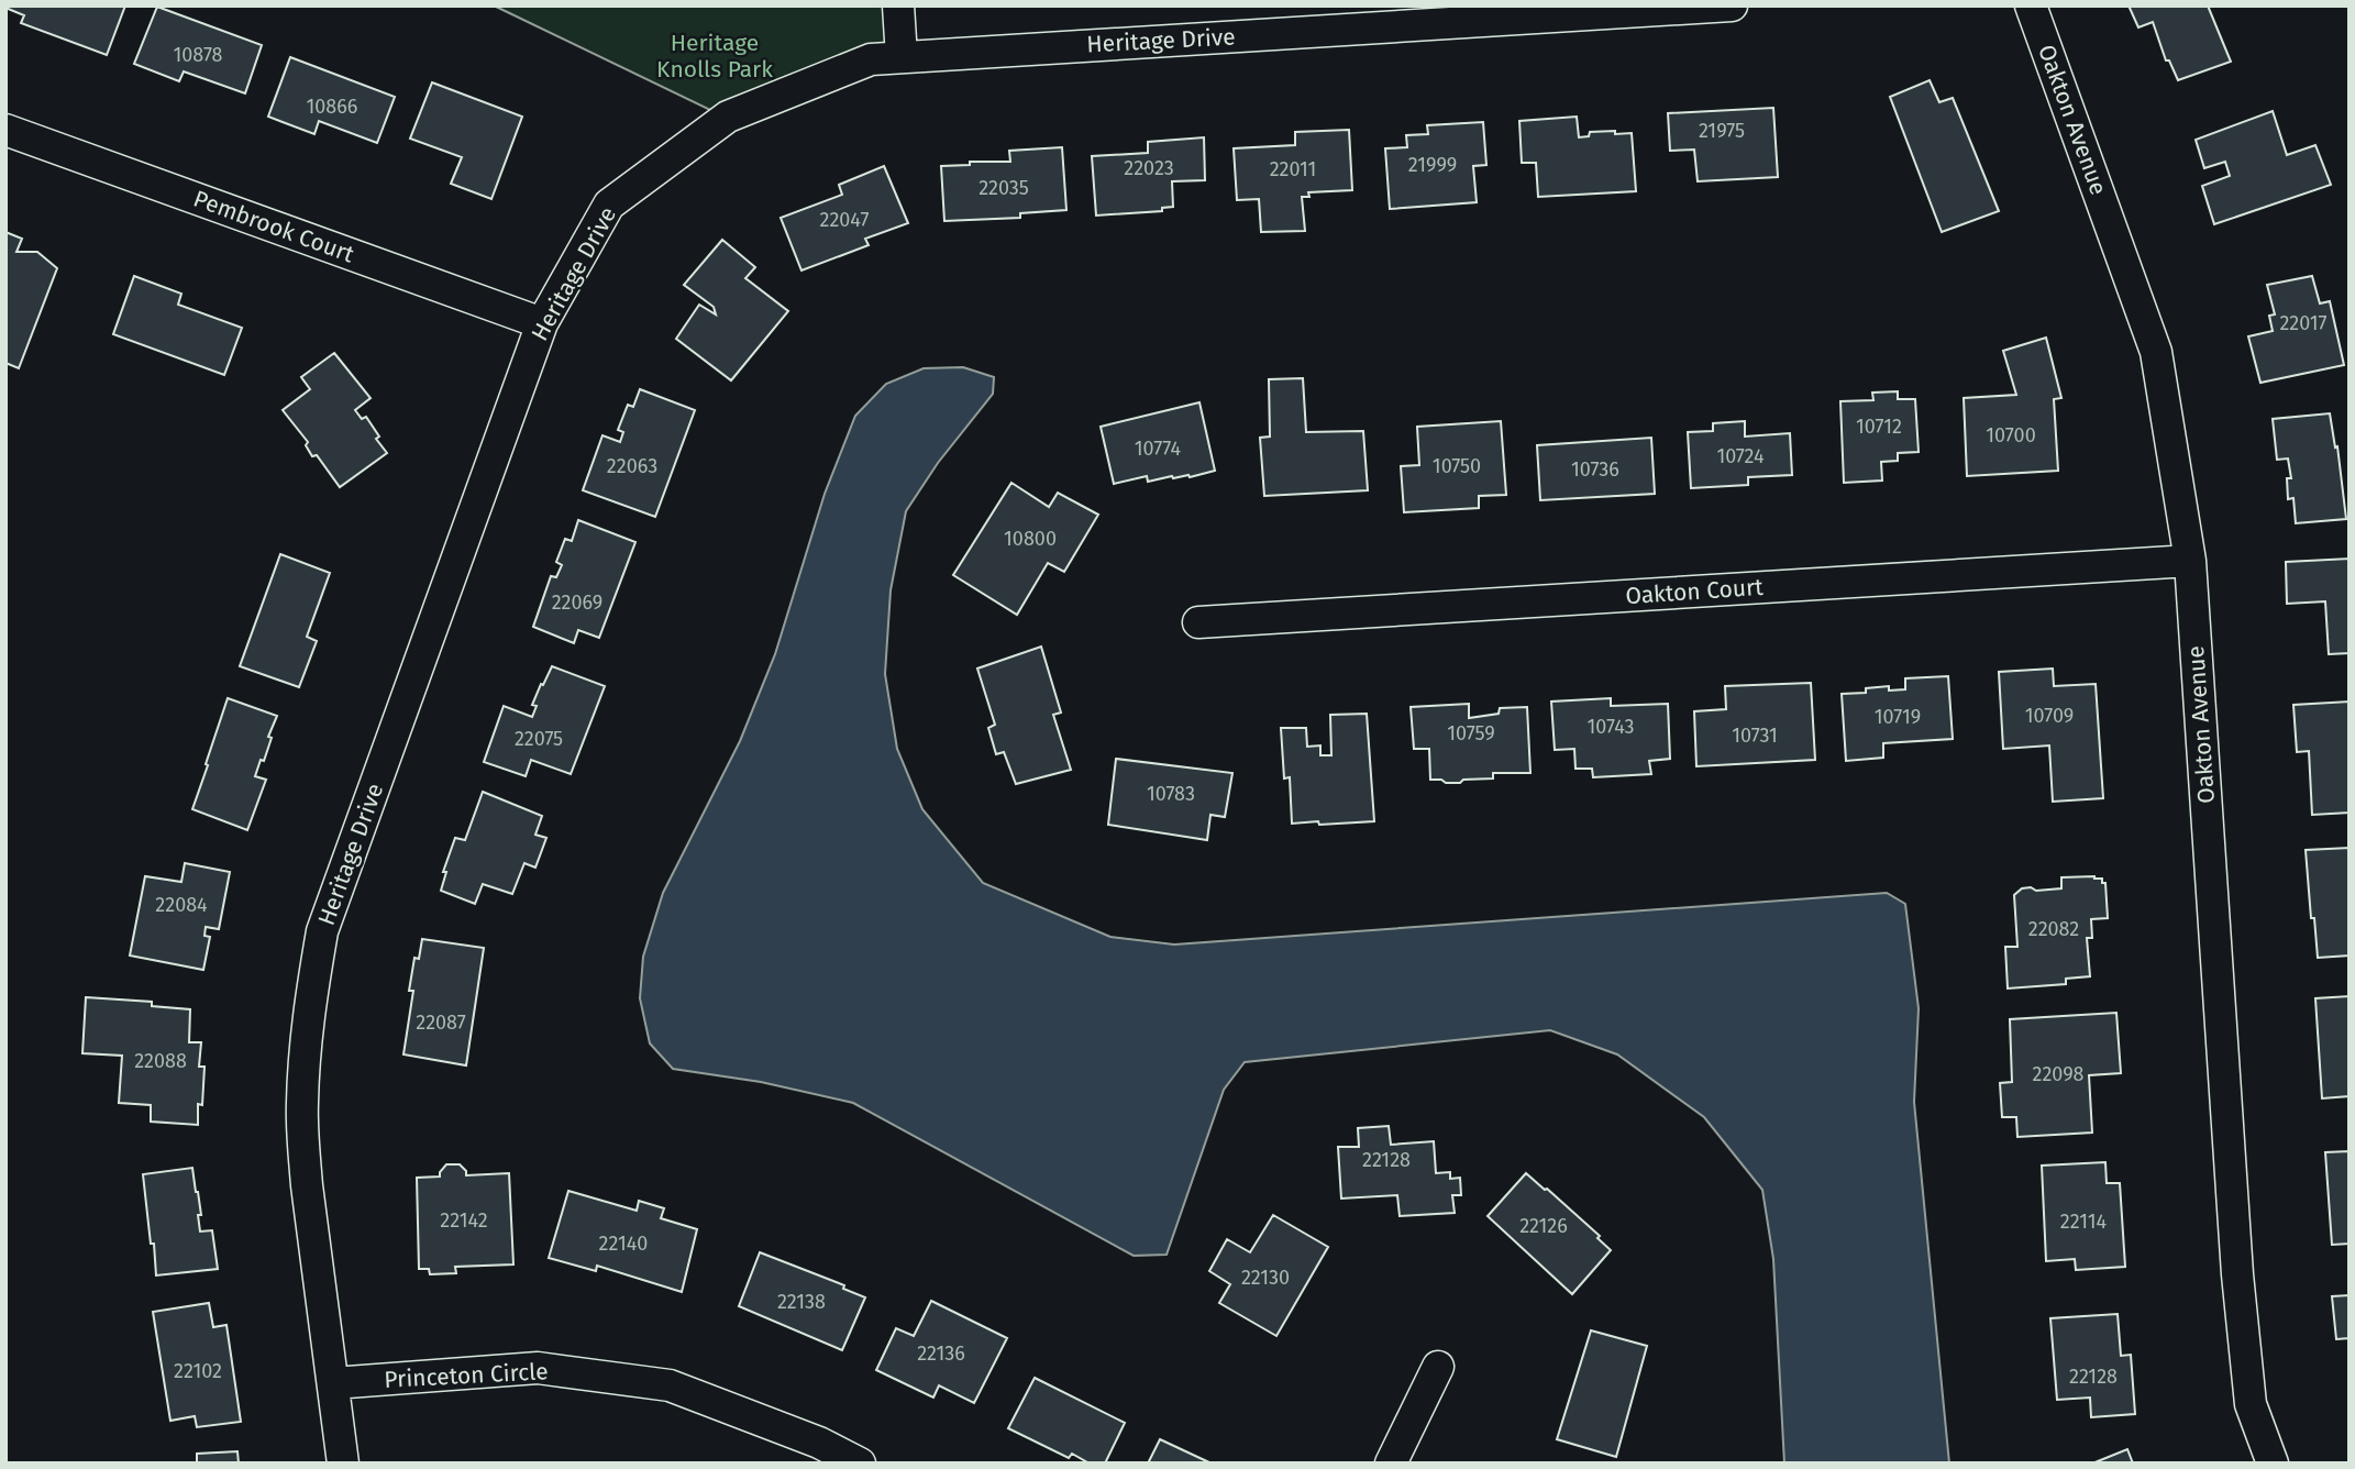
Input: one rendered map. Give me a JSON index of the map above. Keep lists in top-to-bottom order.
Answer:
{
  "streets": {
    "street": [
      "Heritage Drive",
      "Oakton Avenue",
      "Pembrook Court",
      "Oakton Court",
      "Princeton Circle"
    ]
  },
  "crossings": [
    ["Heritage Drive", "Pembrook Court"],
    ["Heritage Drive", "Princeton Circle"],
    ["Oakton Avenue", "Oakton Court"]
  ],
  "parks": ["Heritage Knolls Park"],
  "house_numbers": [
    "10878",
    "10866",
    "21975",
    "21999",
    "22023",
    "22011",
    "22035",
    "22047",
    "22017",
    "10712",
    "10700",
    "10774",
    "10724",
    "22063",
    "10750",
    "10736",
    "10800",
    "22069",
    "10709",
    "10719",
    "10743",
    "10759",
    "10731",
    "22075",
    "10783",
    "22084",
    "22082",
    "22087",
    "22088",
    "22098",
    "22128",
    "22142",
    "22114",
    "22126",
    "22140",
    "22130",
    "22138",
    "22136",
    "22102",
    "22128"
  ]
}
